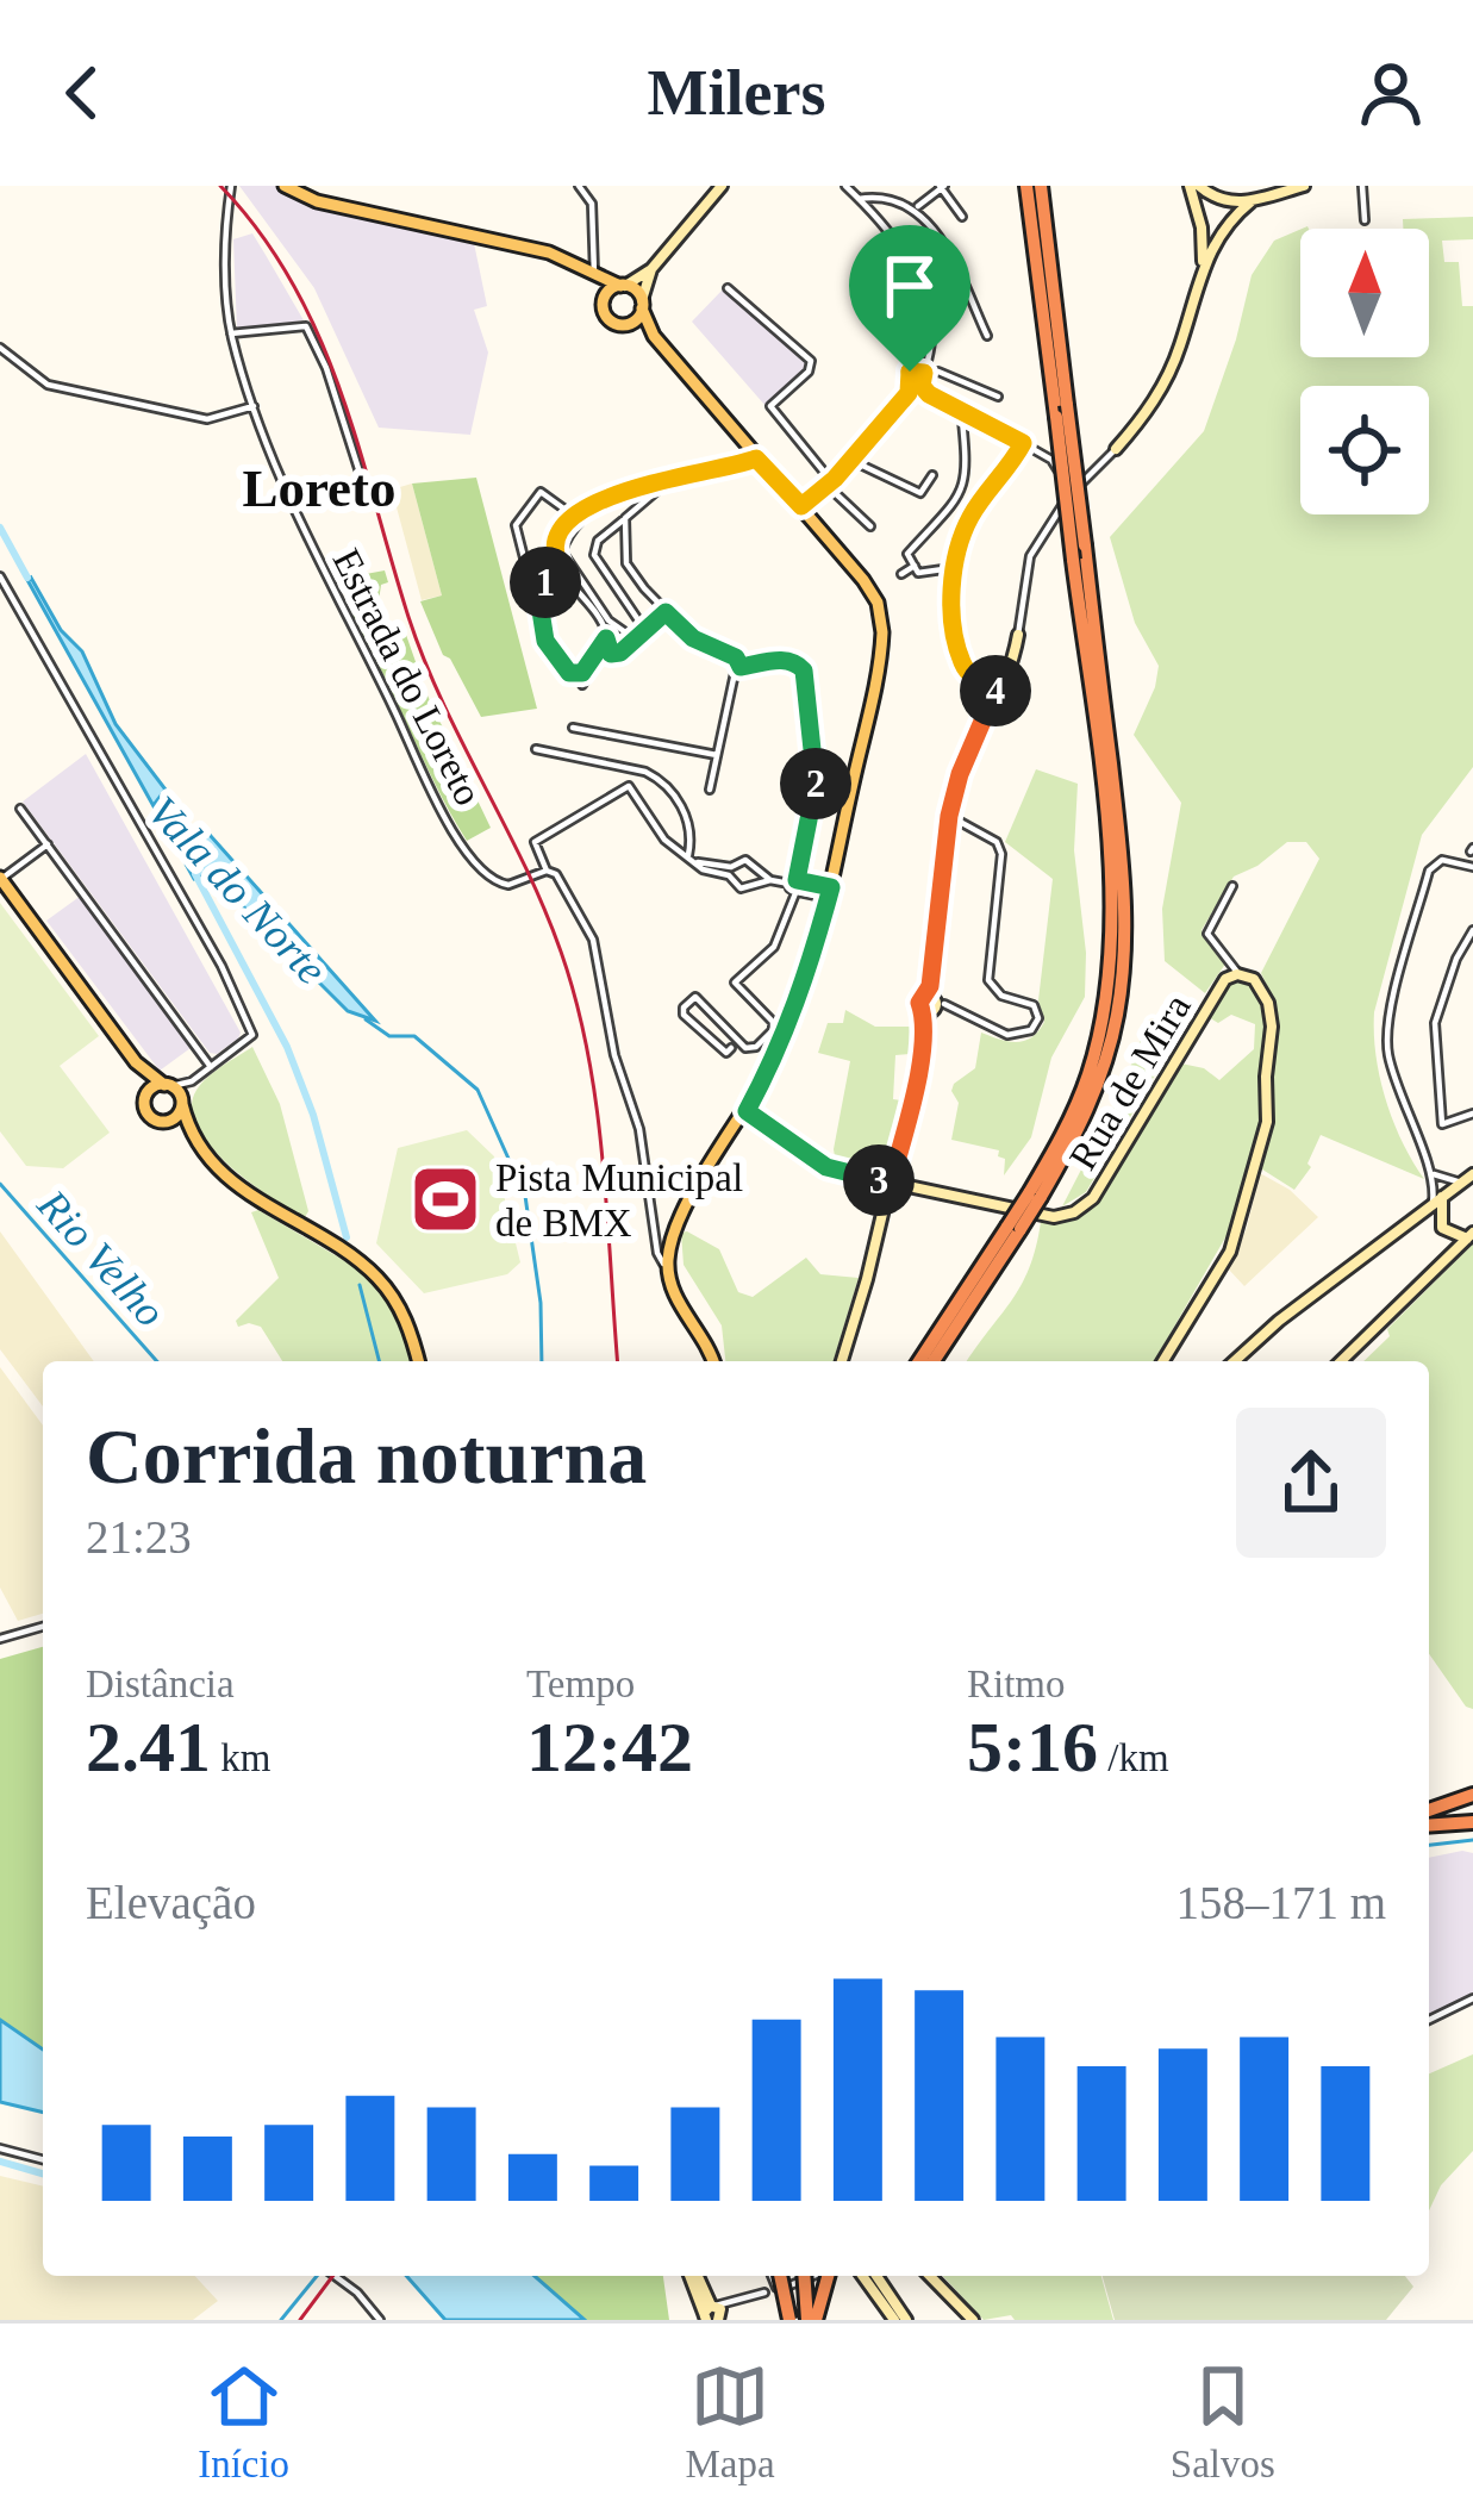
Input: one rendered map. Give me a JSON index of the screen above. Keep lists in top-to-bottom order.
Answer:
{
  "streets": {
    "street": ["Estrada do Loreto", "Rua de Mira"]
  },
  "districts": ["Loreto"],
  "water": ["Vala do Norte", "Rio Velho"],
  "places": {
    "sports": ["Pista Municipal de BMX"]
  },
  "north": "top",
  "page": {
    "header": "Milers",
    "pins": [
      "1",
      "4",
      "2",
      "3"
    ],
    "heading": ["Corrida noturna", "21:23"],
    "stats": [
      ["Distância", "2.41 km"],
      ["Tempo", "12:42"],
      ["Ritmo", "5:16 /km"]
    ],
    "chart": ["Elevação", "158–171 m"],
    "tabs": ["Início", "Mapa", "Salvos"]
  }
}
